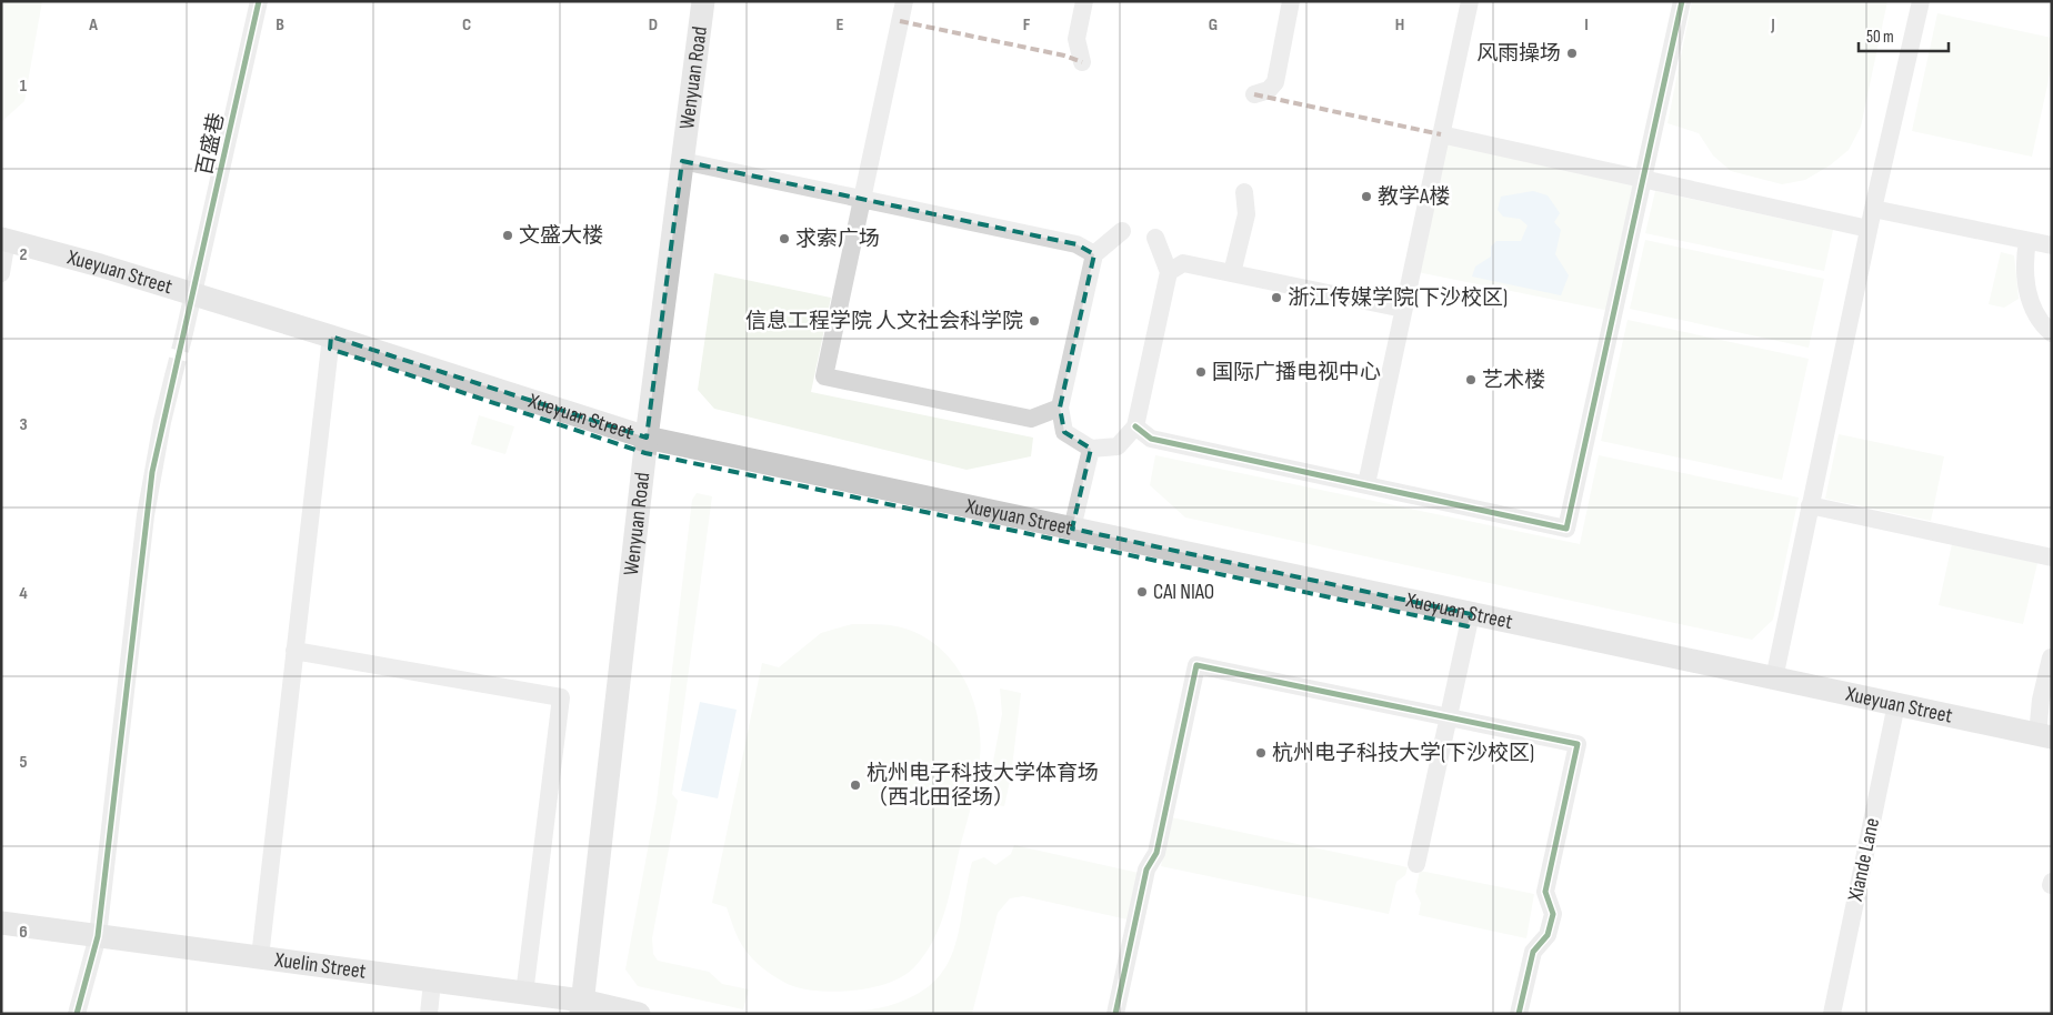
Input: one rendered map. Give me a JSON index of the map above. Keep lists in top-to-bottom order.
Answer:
{
  "streets": {
    "main road": ["Wenyuan Road", "Xueyuan Street", "Xuelin Street"],
    "street": ["百盛巷", "Xiande Lane"]
  },
  "crossings": [
    ["Wenyuan Road", "Xueyuan Street"],
    ["Wenyuan Road", "Xuelin Street"],
    ["百盛巷", "Xueyuan Street"],
    ["Xueyuan Street", "Xiande Lane"]
  ],
  "places": [
    "风雨操场",
    "教学A楼",
    "文盛大楼",
    "求索广场",
    "浙江传媒学院(下沙校区)",
    "信息工程学院 人文社会科学院",
    "国际广播电视中心",
    "艺术楼",
    "CAI NIAO",
    "杭州电子科技大学(下沙校区)",
    "杭州电子科技大学体育场 （西北田径场）"
  ],
  "scale_bar": "50 m",
  "grid": {
    "columns": [
      "A",
      "B",
      "C",
      "D",
      "E",
      "F",
      "G",
      "H",
      "I",
      "J"
    ],
    "rows": [
      "1",
      "2",
      "3",
      "4",
      "5",
      "6"
    ]
  }
}
